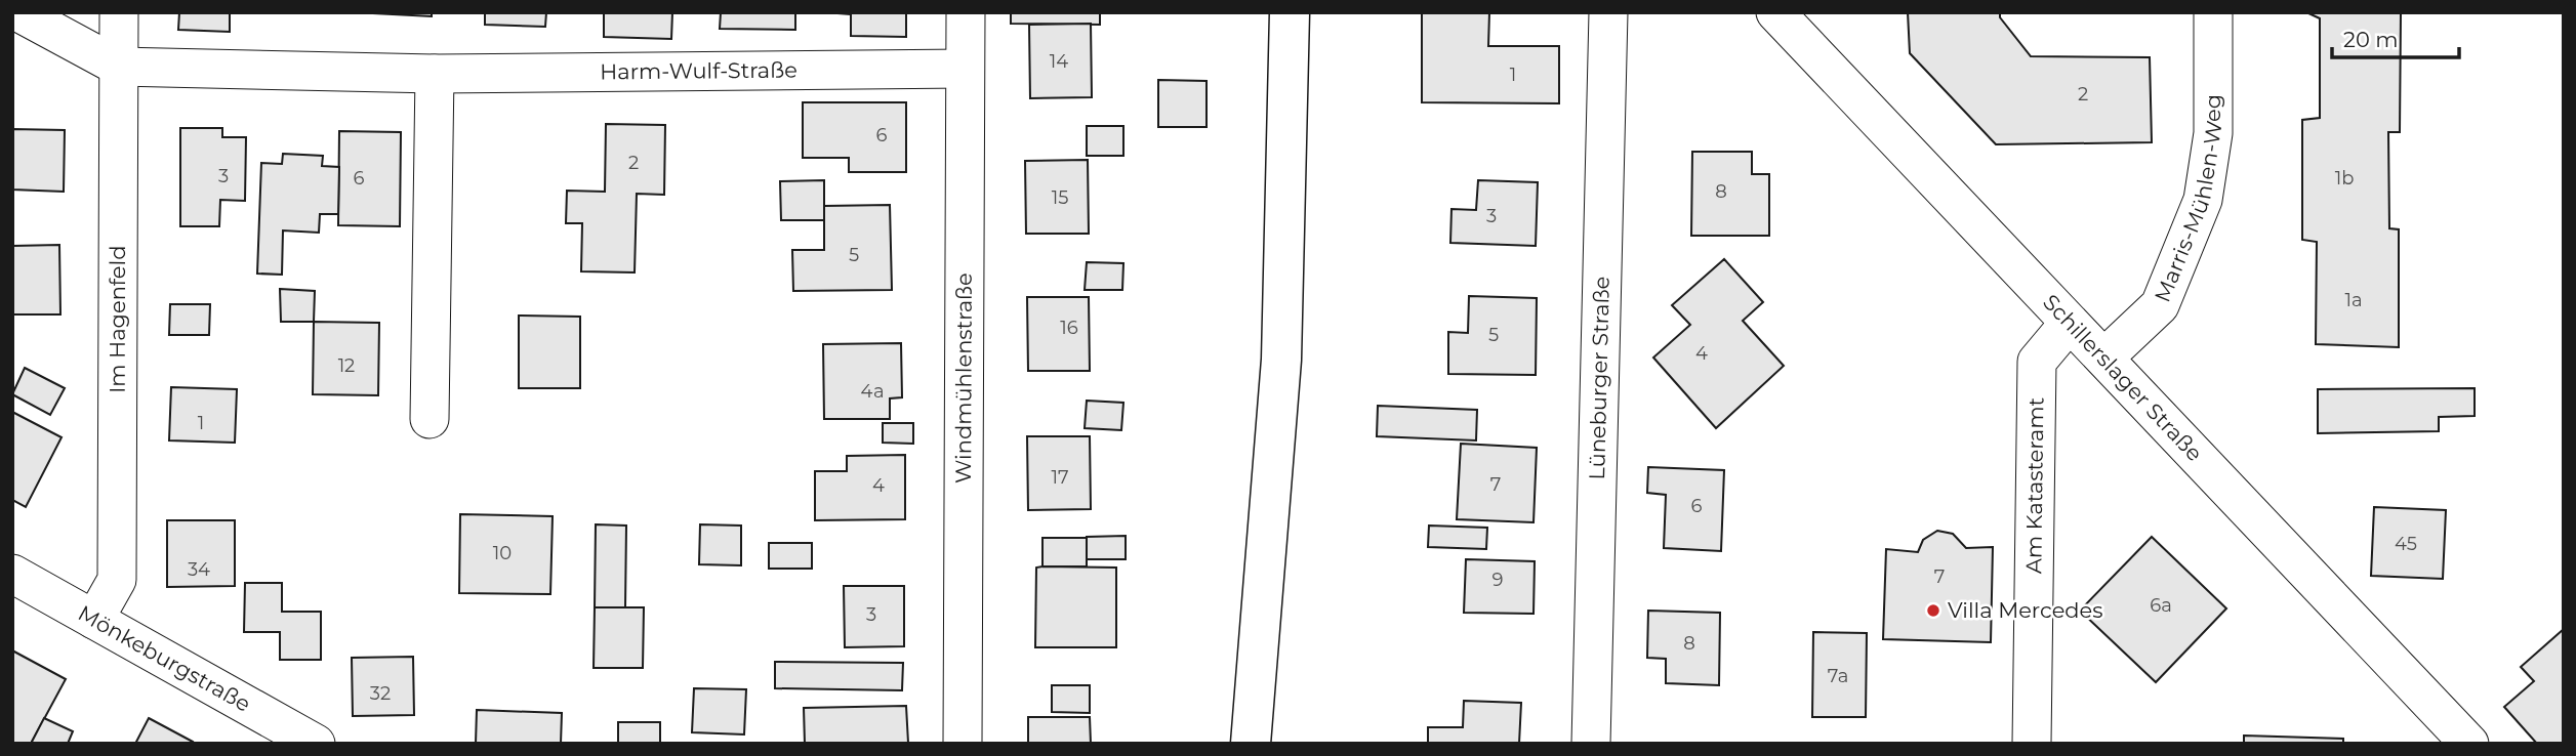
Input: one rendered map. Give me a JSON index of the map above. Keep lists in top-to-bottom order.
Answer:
{
  "streets": {
    "street": [
      "Harm-Wulf-Straße",
      "Marris-Mühlen-Weg",
      "Im Hagenfeld",
      "Windmühlenstraße",
      "Lüneburger Straße",
      "Schillerslager Straße",
      "Am Katasteramt",
      "Mönkeburgstraße"
    ]
  },
  "crossings": [
    ["Harm-Wulf-Straße", "Im Hagenfeld"],
    ["Harm-Wulf-Straße", "Windmühlenstraße"],
    ["Marris-Mühlen-Weg", "Schillerslager Straße"],
    ["Im Hagenfeld", "Mönkeburgstraße"],
    ["Schillerslager Straße", "Am Katasteramt"]
  ],
  "places": ["Villa Mercedes"],
  "house_numbers": [
    "14",
    "1",
    "2",
    "6",
    "2",
    "3",
    "6",
    "1b",
    "8",
    "15",
    "3",
    "5",
    "1a",
    "16",
    "5",
    "4",
    "12",
    "4a",
    "1",
    "17",
    "7",
    "4",
    "6",
    "45",
    "10",
    "34",
    "7",
    "9",
    "6a",
    "3",
    "8",
    "7a",
    "32"
  ],
  "scale_bar": "20 m"
}
